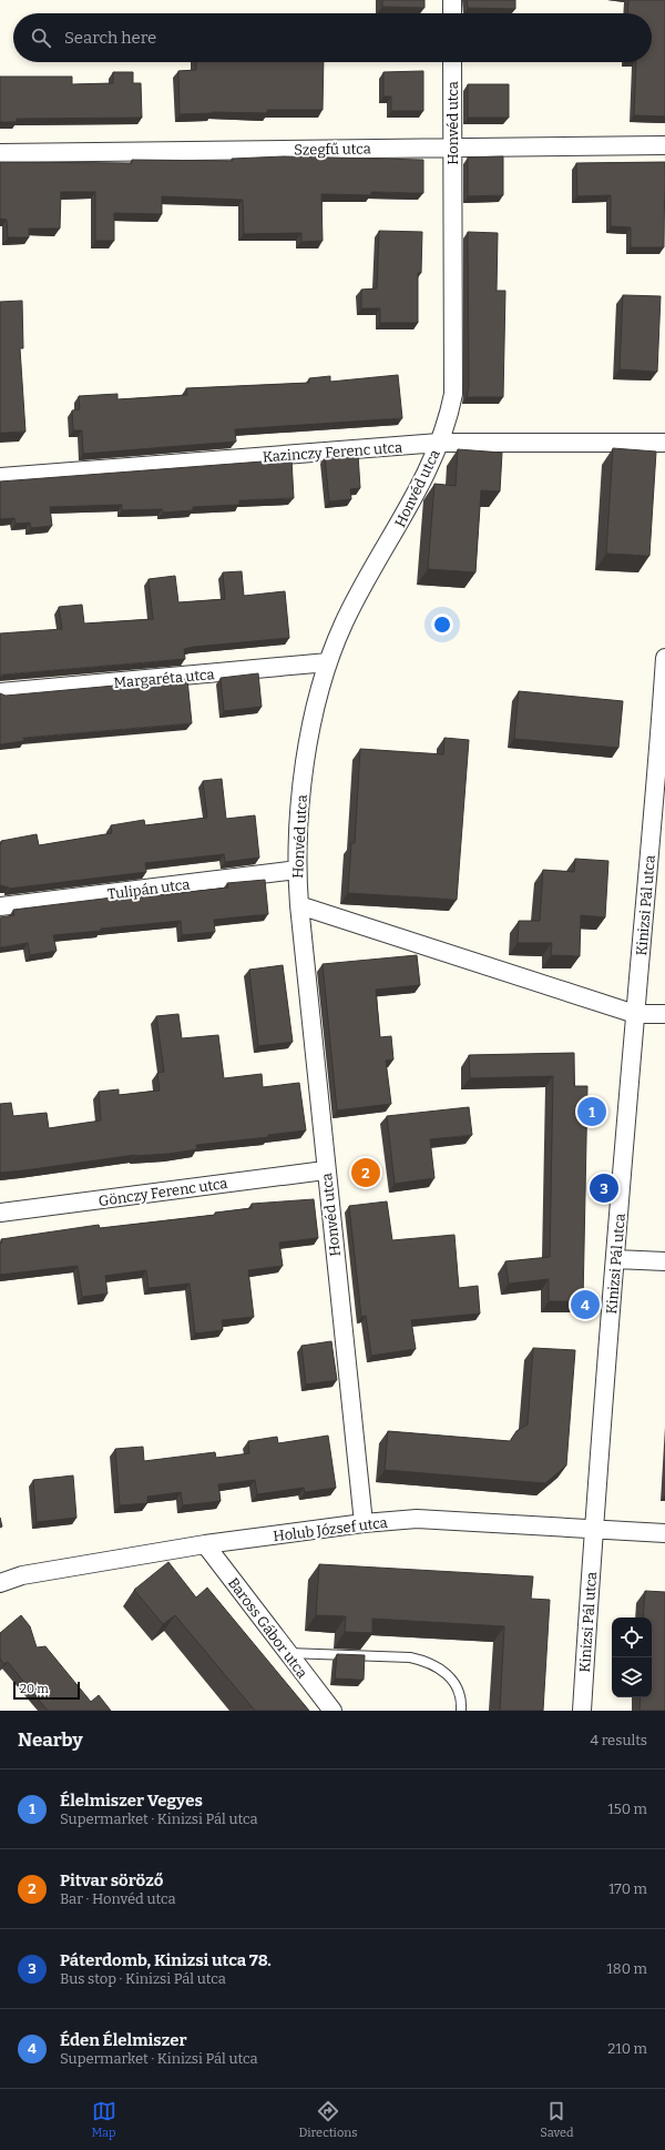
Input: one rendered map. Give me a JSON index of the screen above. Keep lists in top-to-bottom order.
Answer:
{
  "streets": {
    "street": [
      "Honvéd utca",
      "Szegfű utca",
      "Kazinczy Ferenc utca",
      "Margaréta utca",
      "Tulipán utca",
      "Kinizsi Pál utca",
      "Gönczy Ferenc utca",
      "Holub József utca",
      "Baross Gábor utca"
    ]
  },
  "crossings": [
    ["Honvéd utca", "Szegfű utca"],
    ["Honvéd utca", "Kazinczy Ferenc utca"],
    ["Honvéd utca", "Margaréta utca"],
    ["Honvéd utca", "Tulipán utca"],
    ["Honvéd utca", "Gönczy Ferenc utca"],
    ["Honvéd utca", "Holub József utca"],
    ["Kinizsi Pál utca", "Holub József utca"],
    ["Holub József utca", "Baross Gábor utca"]
  ],
  "scale_bar": "20 m",
  "page": {
    "search": "Search here",
    "pins": [
      "1",
      "2",
      "3",
      "4"
    ],
    "scale": "20 m",
    "heading": ["Nearby", "4 results"],
    "list": [
      {
        "mark": "1",
        "name": "Élelmiszer Vegyes",
        "note": "Supermarket · Kinizsi Pál utca",
        "value": "150 m"
      },
      {
        "mark": "2",
        "name": "Pitvar söröző",
        "note": "Bar · Honvéd utca",
        "value": "170 m"
      },
      {
        "mark": "3",
        "name": "Páterdomb, Kinizsi utca 78.",
        "note": "Bus stop · Kinizsi Pál utca",
        "value": "180 m"
      },
      {
        "mark": "4",
        "name": "Éden Élelmiszer",
        "note": "Supermarket · Kinizsi Pál utca",
        "value": "210 m"
      }
    ],
    "nav": ["Map", "Directions", "Saved"]
  }
}
